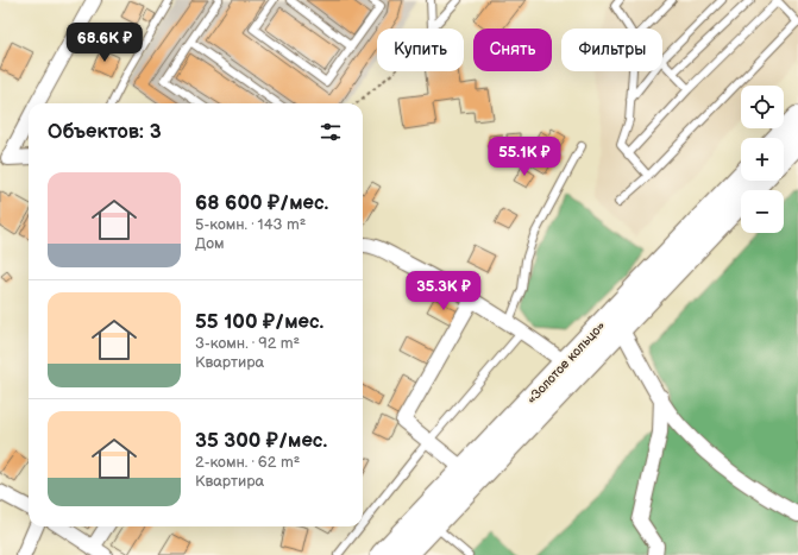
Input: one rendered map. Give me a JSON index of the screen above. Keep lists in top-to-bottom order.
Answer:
{
  "streets": {
    "highway": ["«Золотое кольцо»"]
  },
  "page": {
    "price": ["68.6K ₽", "55.1K ₽", "35.3K ₽"],
    "chip": ["Купить", "Снять", "Фильтры"],
    "map_buttons": ["+", "−"],
    "heading": "Объектов: 3",
    "list": [
      {
        "name": "68 600 ₽/мес.",
        "note": "5-комн. · 143 m² · Дом"
      },
      {
        "name": "55 100 ₽/мес.",
        "note": "3-комн. · 92 m² · Квартира"
      },
      {
        "name": "35 300 ₽/мес.",
        "note": "2-комн. · 62 m² · Квартира"
      }
    ]
  }
}
